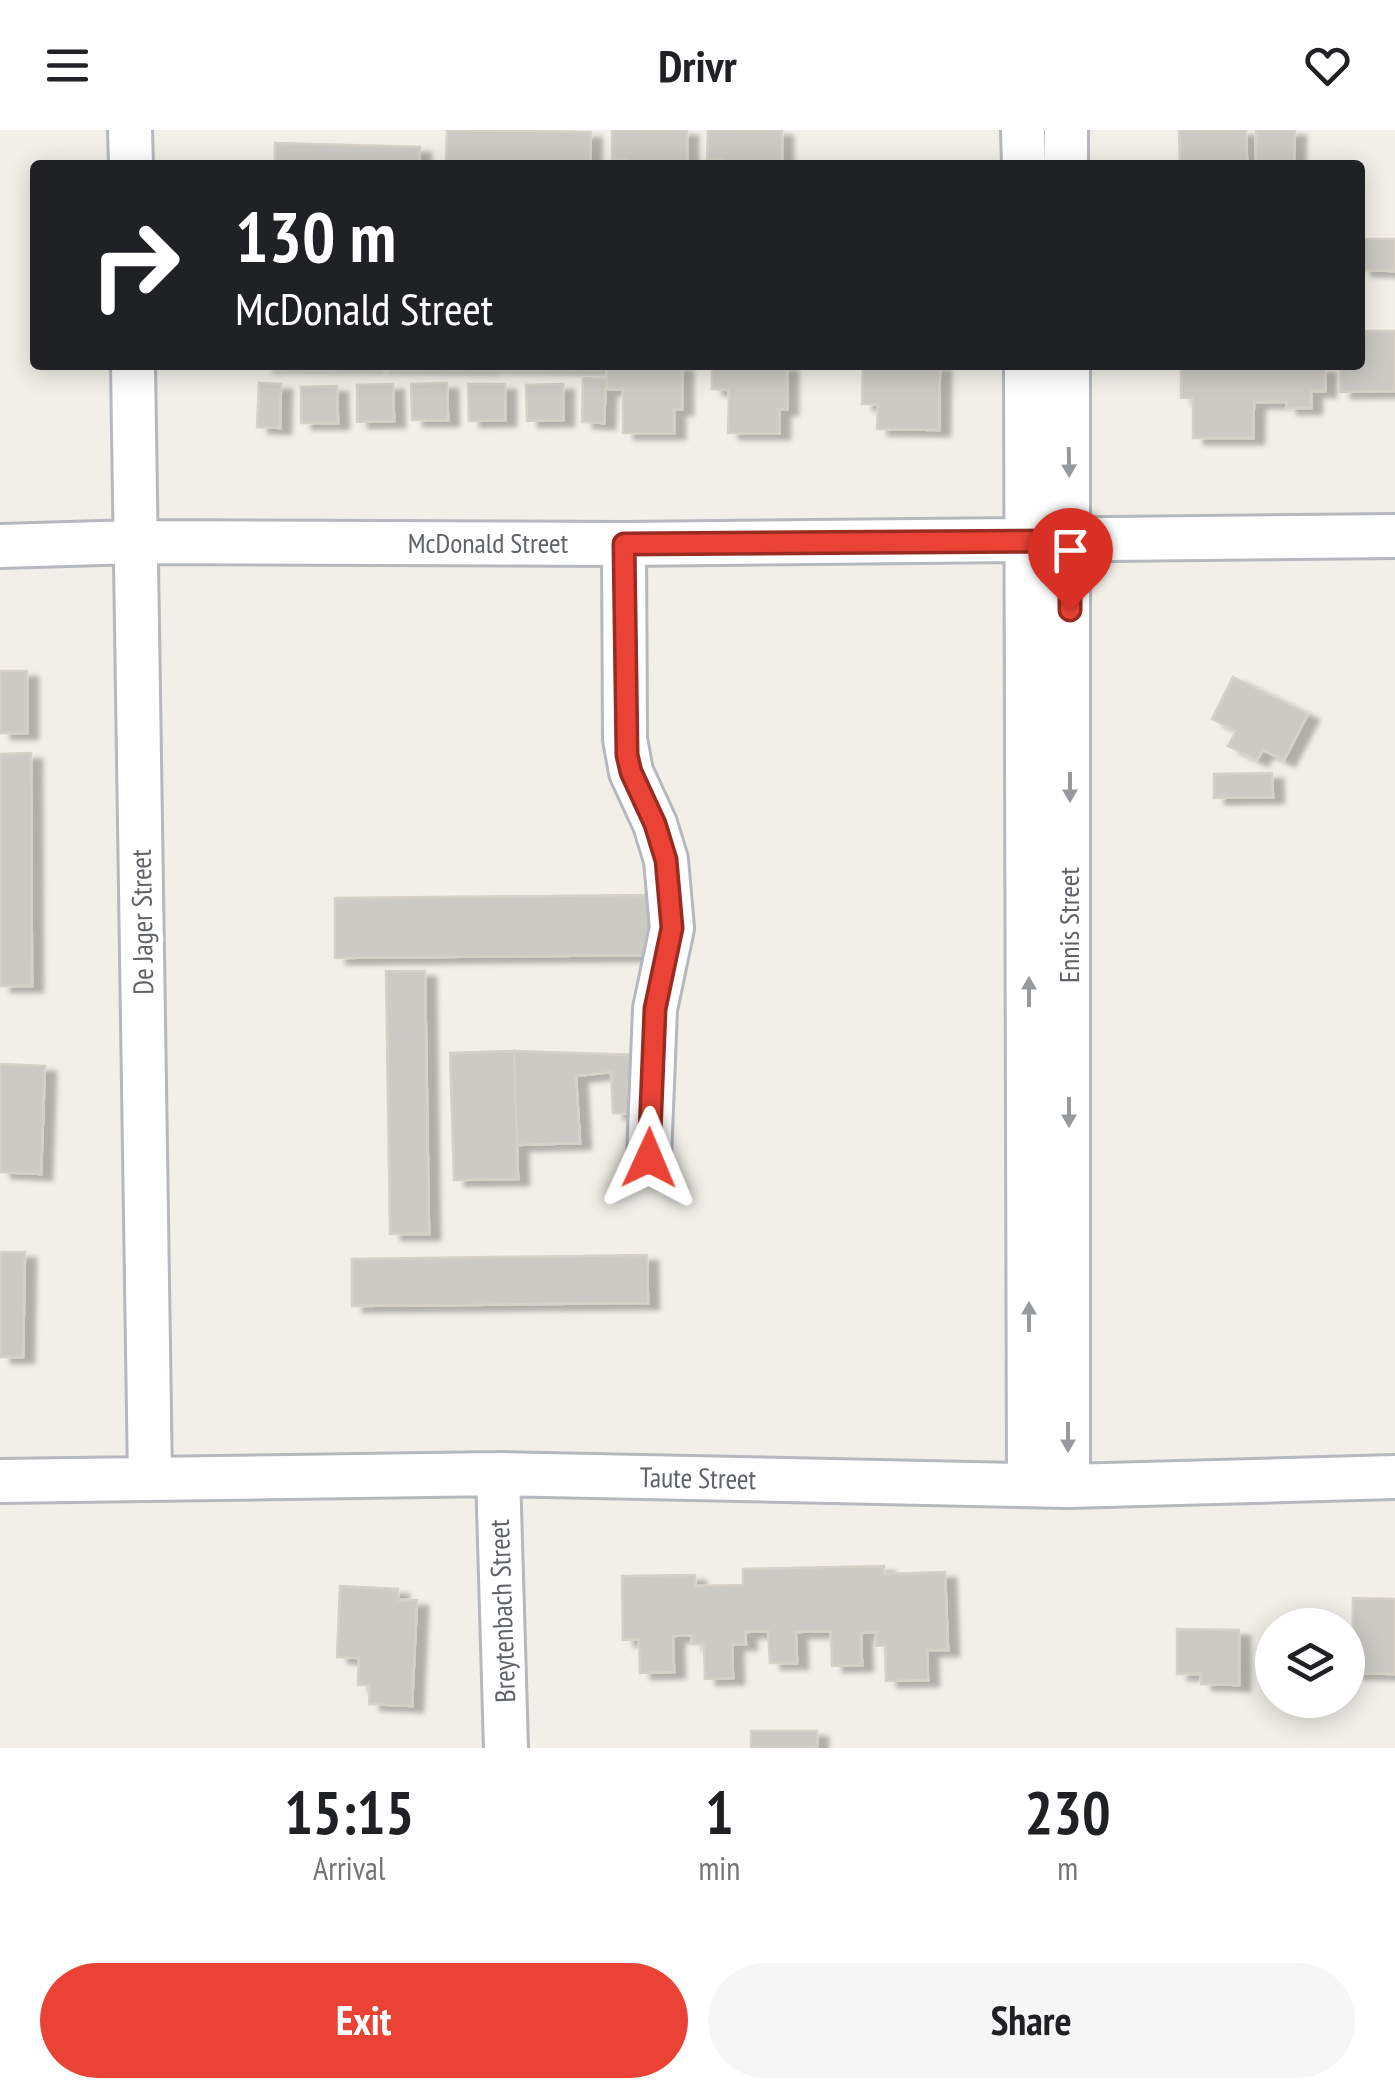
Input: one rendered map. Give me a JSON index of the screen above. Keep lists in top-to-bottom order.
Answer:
{
  "streets": {
    "street": [
      "McDonald Street",
      "De Jager Street",
      "Ennis Street",
      "Taute Street",
      "Breytenbach Street"
    ]
  },
  "crossings": [
    ["McDonald Street", "De Jager Street"],
    ["McDonald Street", "Ennis Street"],
    ["De Jager Street", "Taute Street"],
    ["Ennis Street", "Taute Street"],
    ["Taute Street", "Breytenbach Street"]
  ],
  "page": {
    "header": "Drivr",
    "turn": ["130 m", "McDonald Street"],
    "eta": [
      "15:15",
      "Arrival",
      "1",
      "min",
      "230",
      "m"
    ],
    "buttons": ["Exit", "Share"]
  }
}
